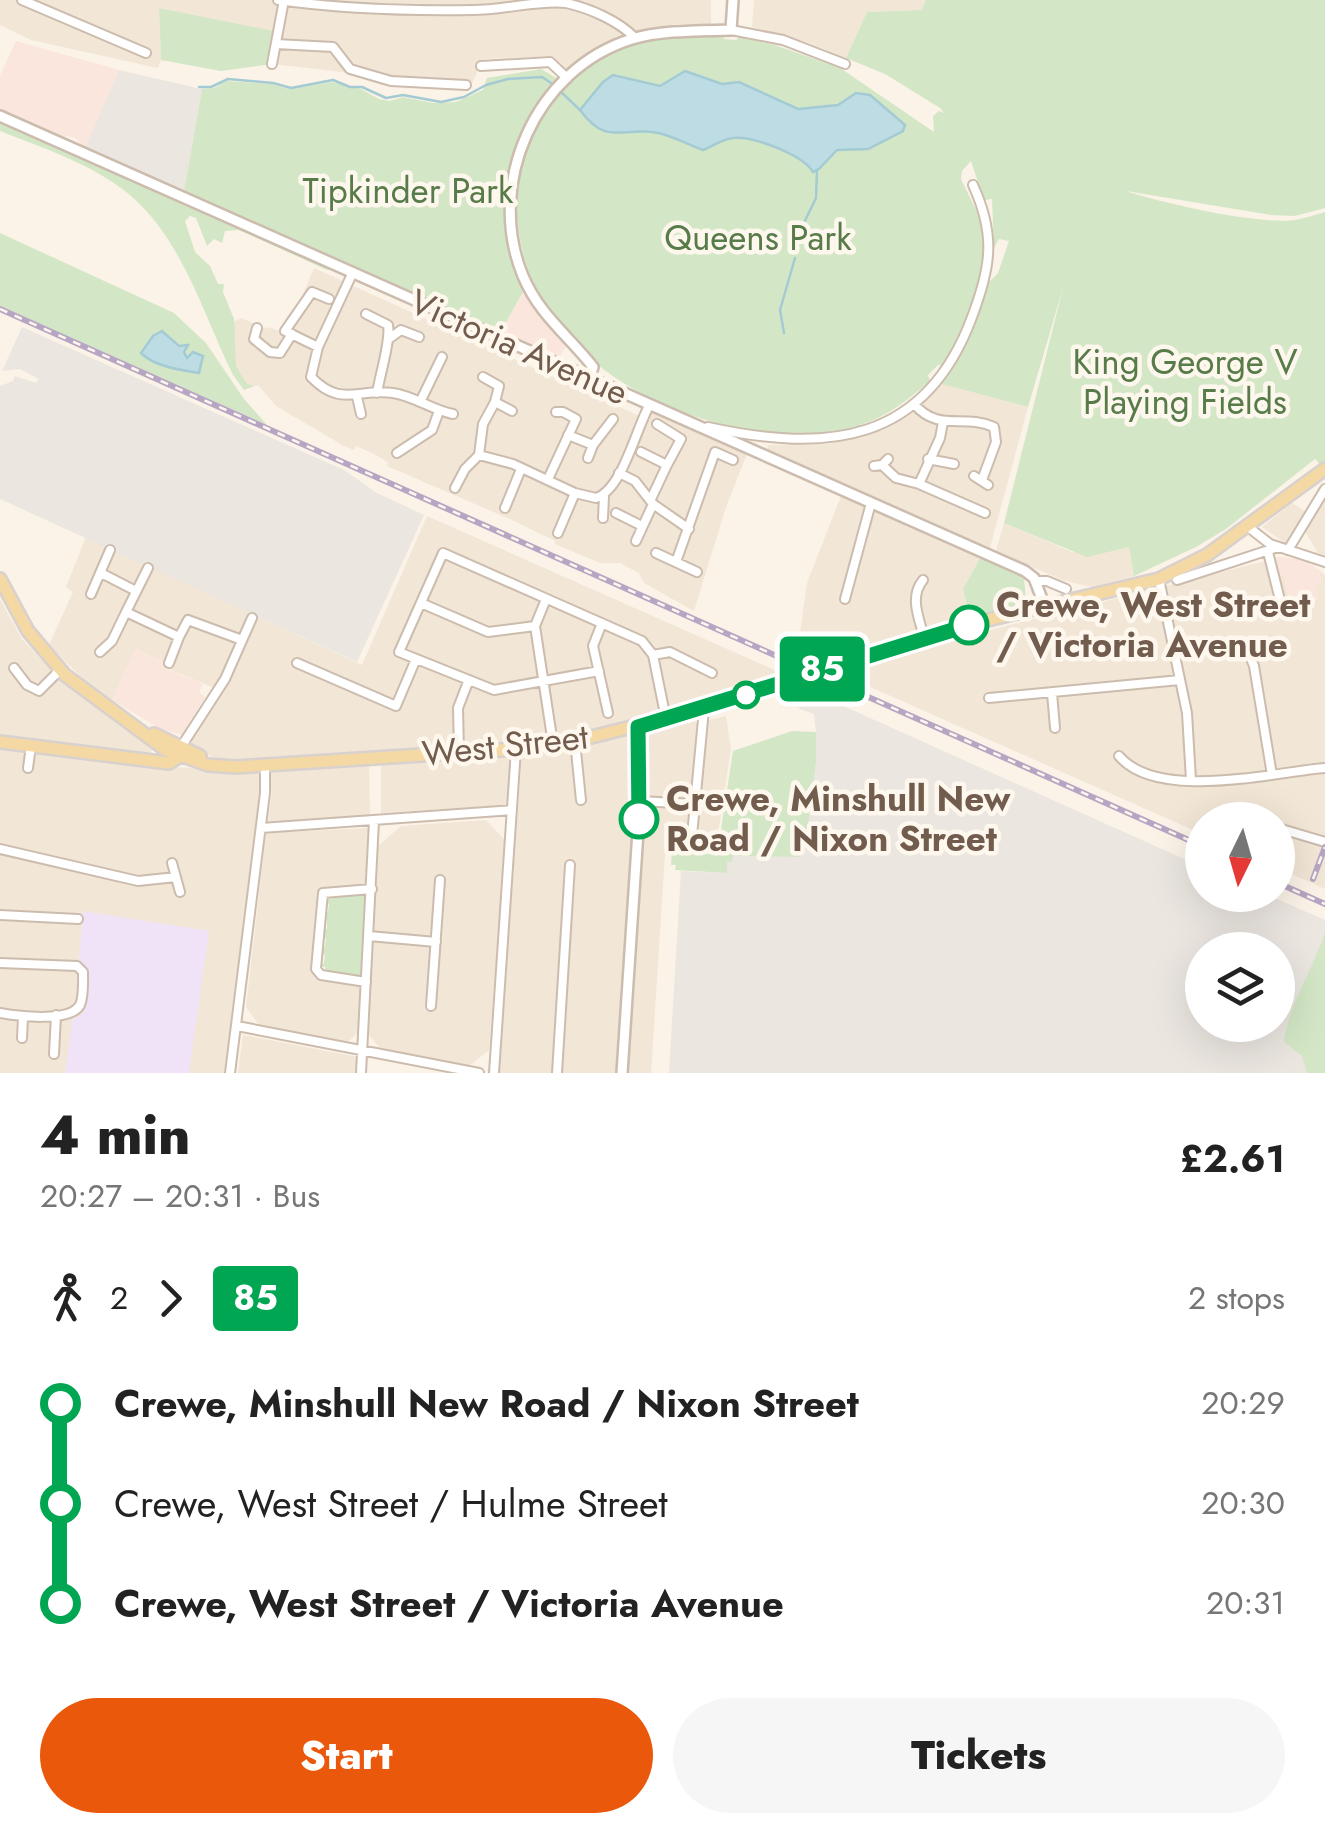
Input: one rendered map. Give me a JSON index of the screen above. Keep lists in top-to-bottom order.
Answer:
{
  "streets": {
    "main road": ["West Street"],
    "street": ["Victoria Avenue"]
  },
  "parks": ["Tipkinder Park", "Queens Park", "King George V Playing Fields"],
  "places": ["Crewe, West Street / Victoria Avenue", "Crewe, Minshull New Road / Nixon Street"],
  "lines": ["bus line 85"],
  "north": "bottom",
  "page": {
    "on_map": "85",
    "heading": ["4 min", "20:27 – 20:31 · Bus", "£2.61"],
    "legs": ["2", "85", "2 stops"],
    "list": [
      {
        "name": "Crewe, Minshull New Road / Nixon Street",
        "value": "20:29"
      },
      {
        "name": "Crewe, West Street / Hulme Street",
        "value": "20:30"
      },
      {
        "name": "Crewe, West Street / Victoria Avenue",
        "value": "20:31"
      }
    ],
    "buttons": ["Start", "Tickets"]
  }
}
